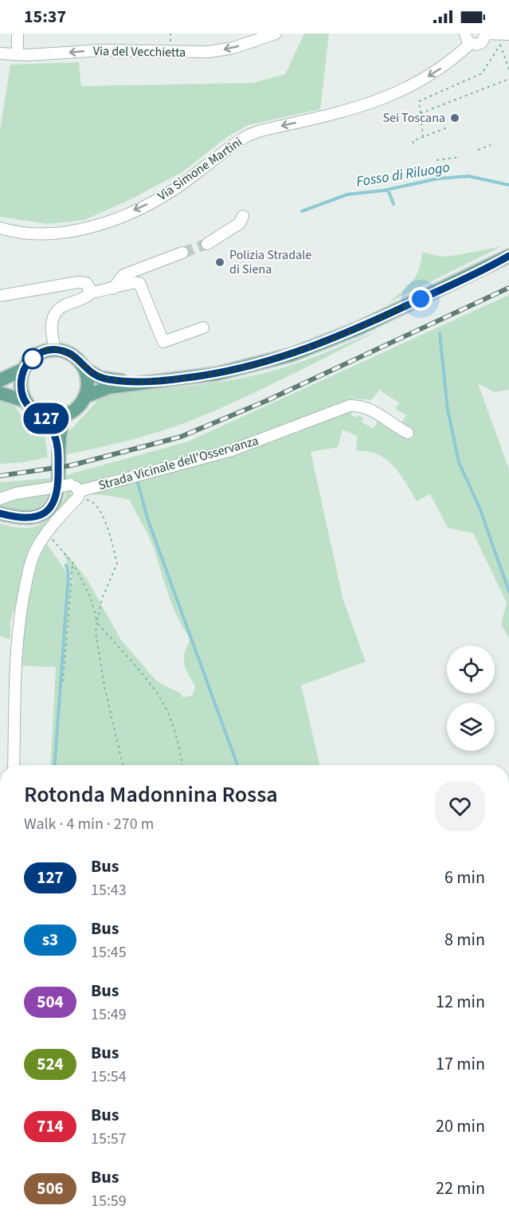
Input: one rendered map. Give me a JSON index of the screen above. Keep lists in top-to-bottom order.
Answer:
{
  "streets": {
    "street": ["Via del Vecchietta", "Via Simone Martini", "Strada Vicinale dell'Osservanza"]
  },
  "one_way": ["Via del Vecchietta", "Via Simone Martini"],
  "water": ["Fosso di Riluogo"],
  "places": ["Sei Toscana", "Polizia Stradale di Siena"],
  "lines": ["bus line 127"],
  "page": {
    "status": "15:37",
    "on_map": "127",
    "heading": ["Rotonda Madonnina Rossa", "Walk · 4 min · 270 m"],
    "list": [
      {
        "mark": "127",
        "name": "Bus",
        "note": "15:43",
        "value": "6 min"
      },
      {
        "mark": "s3",
        "name": "Bus",
        "note": "15:45",
        "value": "8 min"
      },
      {
        "mark": "504",
        "name": "Bus",
        "note": "15:49",
        "value": "12 min"
      },
      {
        "mark": "524",
        "name": "Bus",
        "note": "15:54",
        "value": "17 min"
      },
      {
        "mark": "714",
        "name": "Bus",
        "note": "15:57",
        "value": "20 min"
      },
      {
        "mark": "506",
        "name": "Bus",
        "note": "15:59",
        "value": "22 min"
      }
    ]
  }
}
